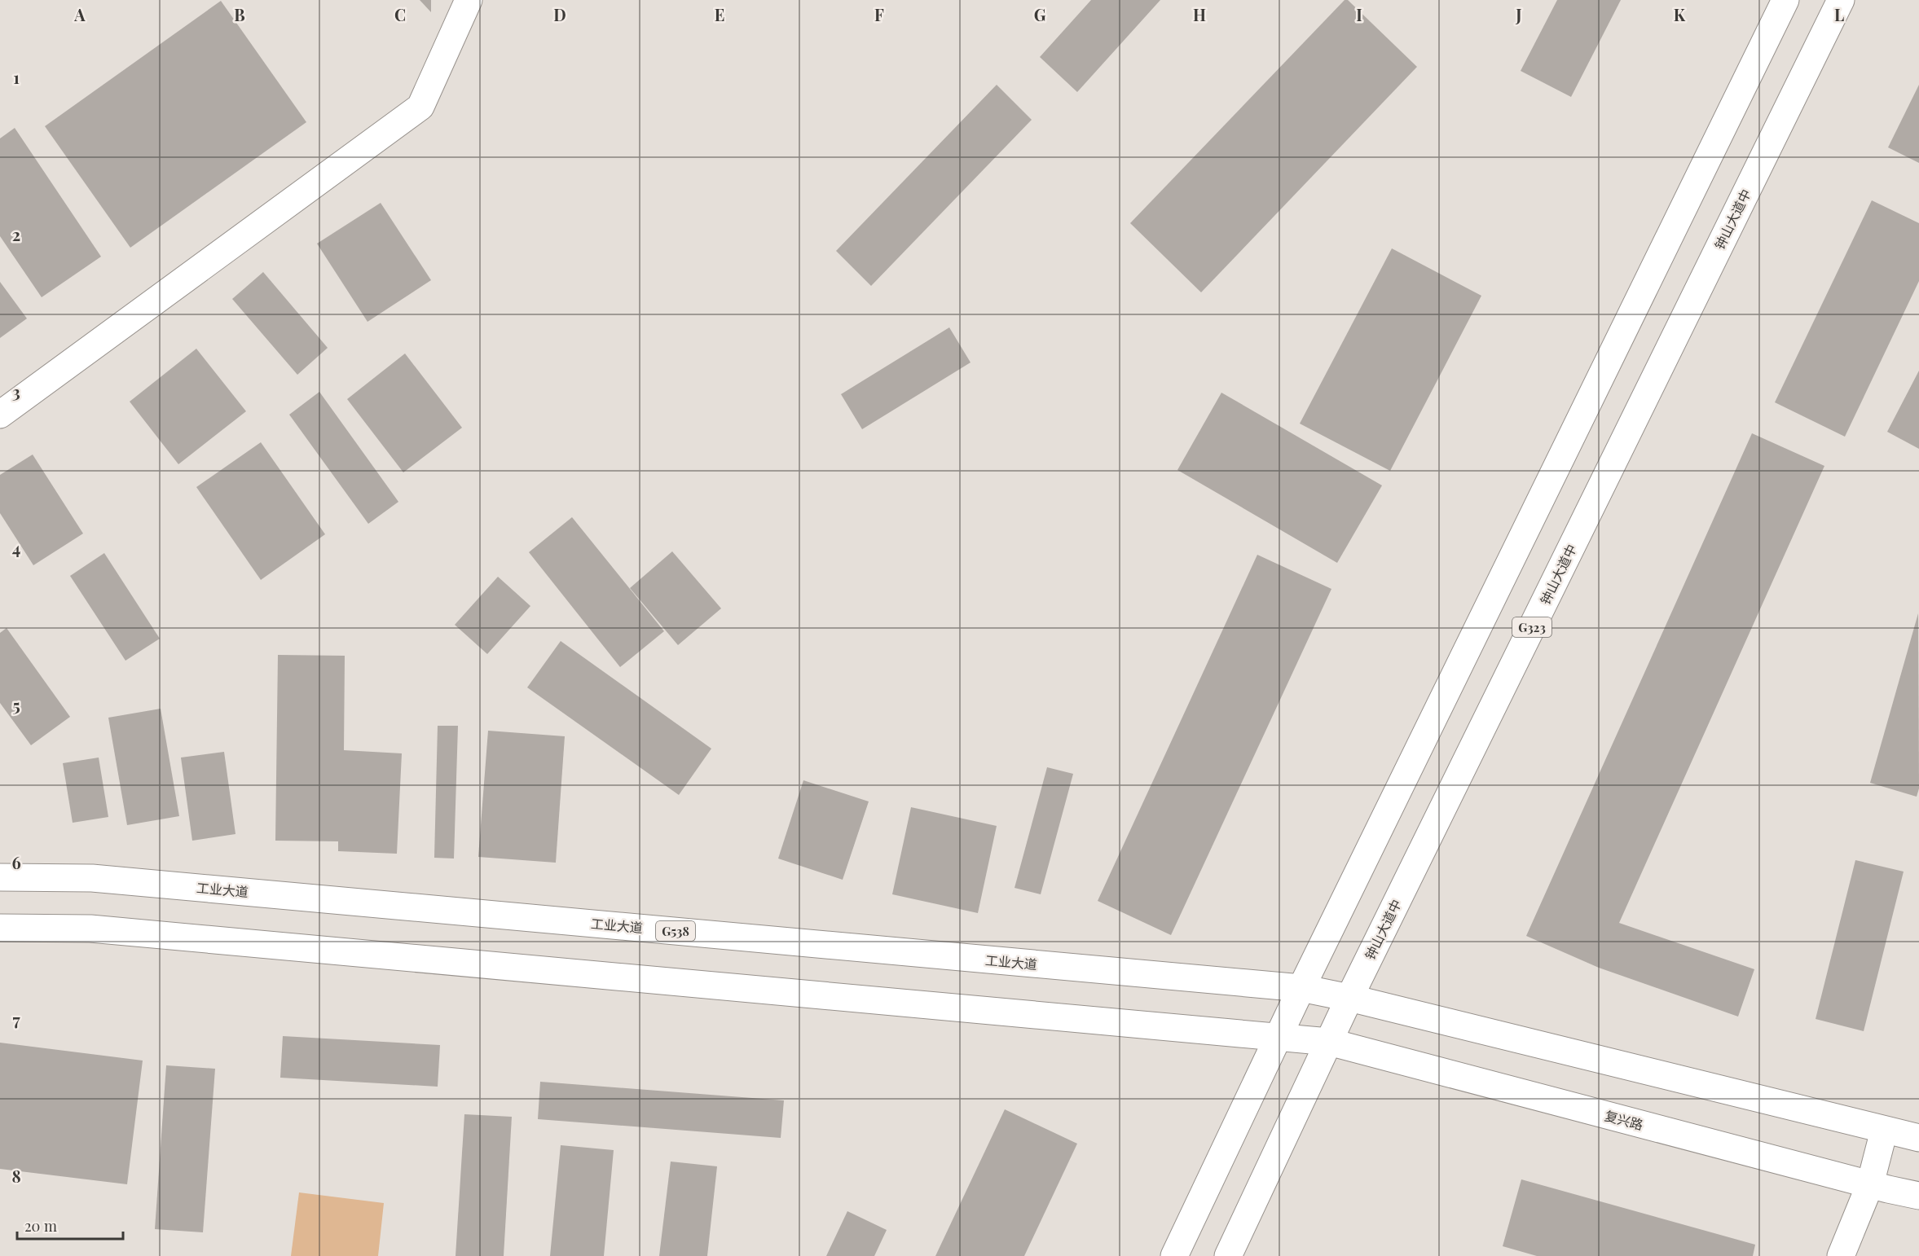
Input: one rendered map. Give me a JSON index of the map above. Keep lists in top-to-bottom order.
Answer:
{
  "streets": {
    "main road": [
      "钟山大道中",
      "G323",
      "工业大道",
      "G538",
      "复兴路"
    ]
  },
  "crossings": [
    ["钟山大道中", "工业大道"],
    ["钟山大道中", "复兴路"]
  ],
  "scale_bar": "20 m",
  "grid": {
    "columns": [
      "A",
      "B",
      "C",
      "D",
      "E",
      "F",
      "G",
      "H",
      "I",
      "J",
      "K",
      "L"
    ],
    "rows": [
      "1",
      "2",
      "3",
      "4",
      "5",
      "6",
      "7",
      "8"
    ]
  }
}
